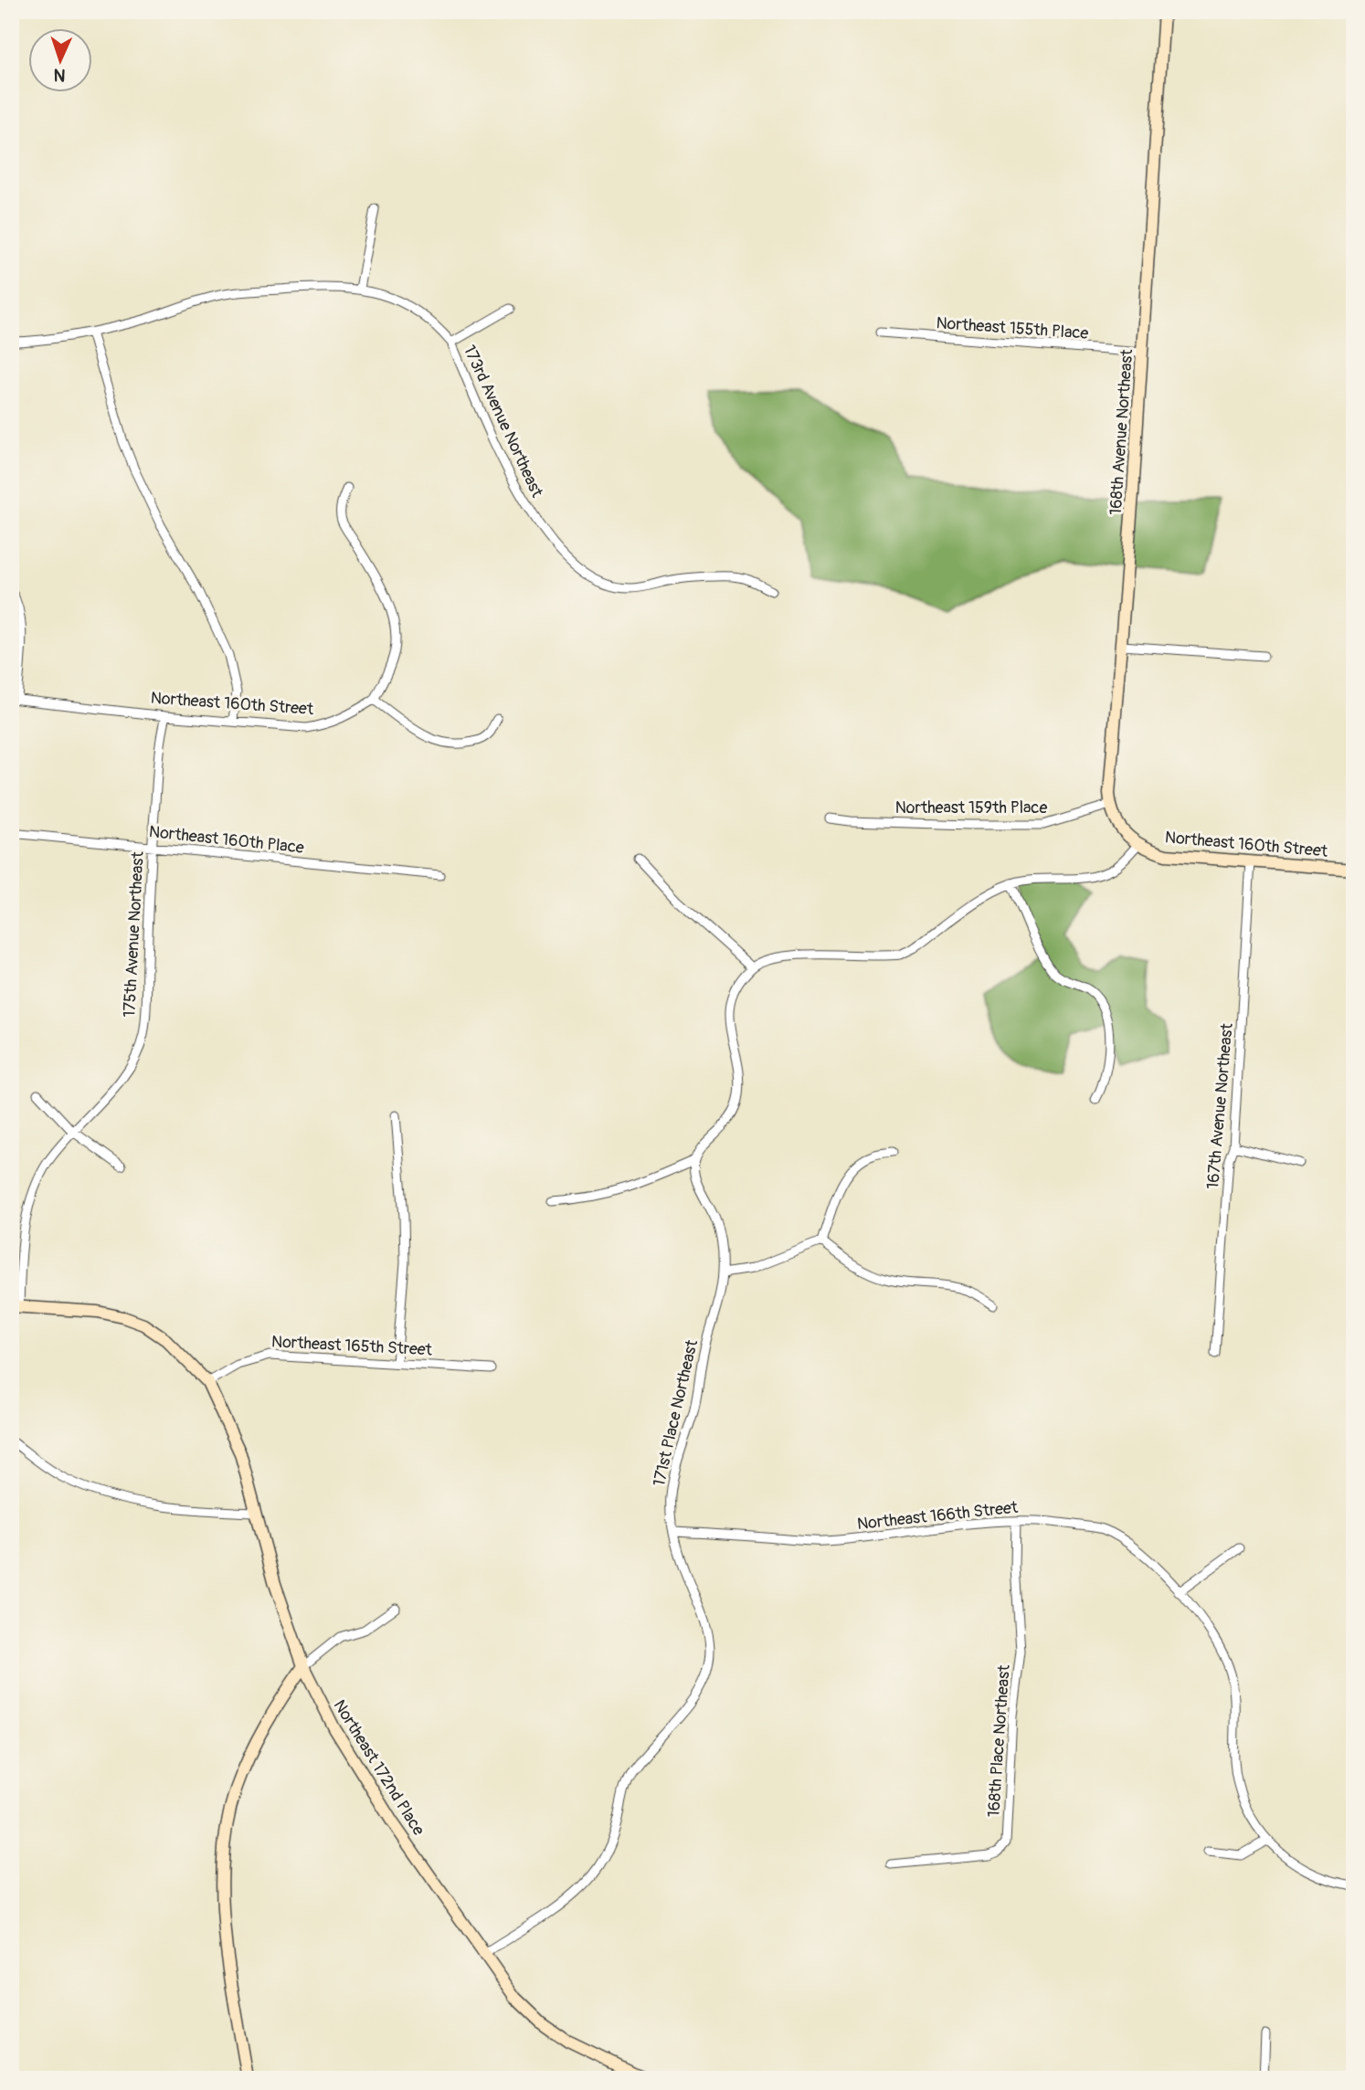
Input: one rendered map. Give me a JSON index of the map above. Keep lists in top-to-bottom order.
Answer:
{
  "streets": {
    "street": [
      "Northeast 155th Place",
      "173rd Avenue Northeast",
      "168th Avenue Northeast",
      "Northeast 160th Street",
      "Northeast 159th Place",
      "Northeast 160th Place",
      "175th Avenue Northeast",
      "167th Avenue Northeast",
      "Northeast 165th Street",
      "171st Place Northeast",
      "Northeast 166th Street",
      "168th Place Northeast",
      "Northeast 172nd Place"
    ]
  },
  "crossings": [
    ["Northeast 155th Place", "168th Avenue Northeast"],
    ["168th Avenue Northeast", "Northeast 159th Place"],
    ["Northeast 160th Street", "175th Avenue Northeast"],
    ["Northeast 160th Street", "167th Avenue Northeast"],
    ["Northeast 160th Place", "175th Avenue Northeast"],
    ["Northeast 165th Street", "Northeast 172nd Place"],
    ["171st Place Northeast", "Northeast 166th Street"],
    ["171st Place Northeast", "Northeast 172nd Place"],
    ["Northeast 166th Street", "168th Place Northeast"]
  ],
  "north": "bottom"
}
